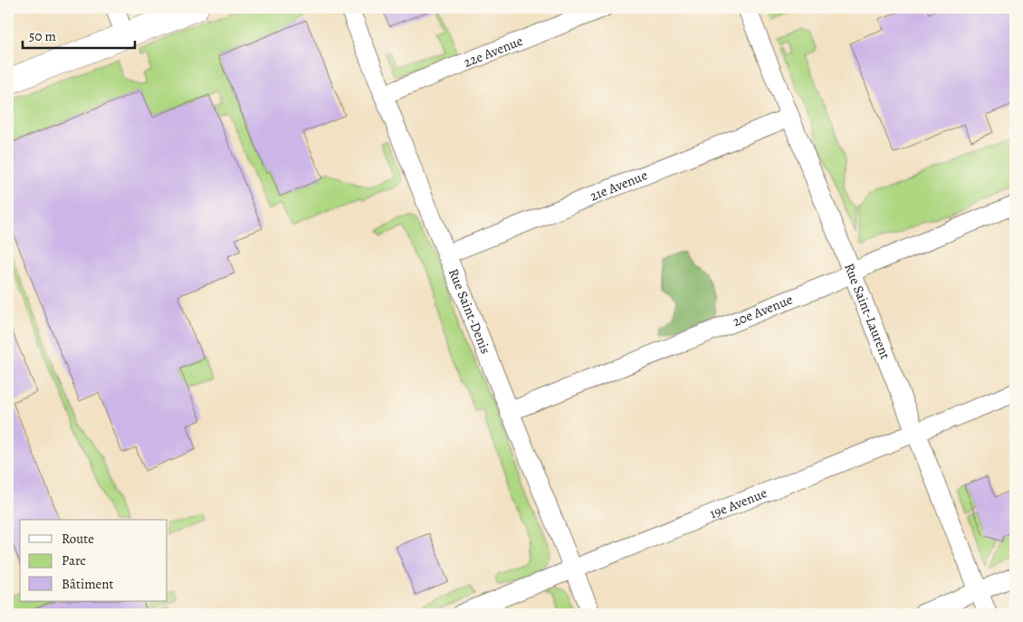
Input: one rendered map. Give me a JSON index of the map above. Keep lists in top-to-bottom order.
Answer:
{
  "streets": {
    "street": [
      "22e Avenue",
      "21e Avenue",
      "20e Avenue",
      "Rue Saint-Laurent",
      "Rue Saint-Denis",
      "19e Avenue"
    ]
  },
  "crossings": [
    ["22e Avenue", "Rue Saint-Denis"],
    ["21e Avenue", "Rue Saint-Laurent"],
    ["21e Avenue", "Rue Saint-Denis"],
    ["20e Avenue", "Rue Saint-Laurent"],
    ["20e Avenue", "Rue Saint-Denis"],
    ["Rue Saint-Laurent", "19e Avenue"],
    ["Rue Saint-Denis", "19e Avenue"]
  ],
  "legend": ["Route", "Parc", "Bâtiment"],
  "scale_bar": "50 m"
}
